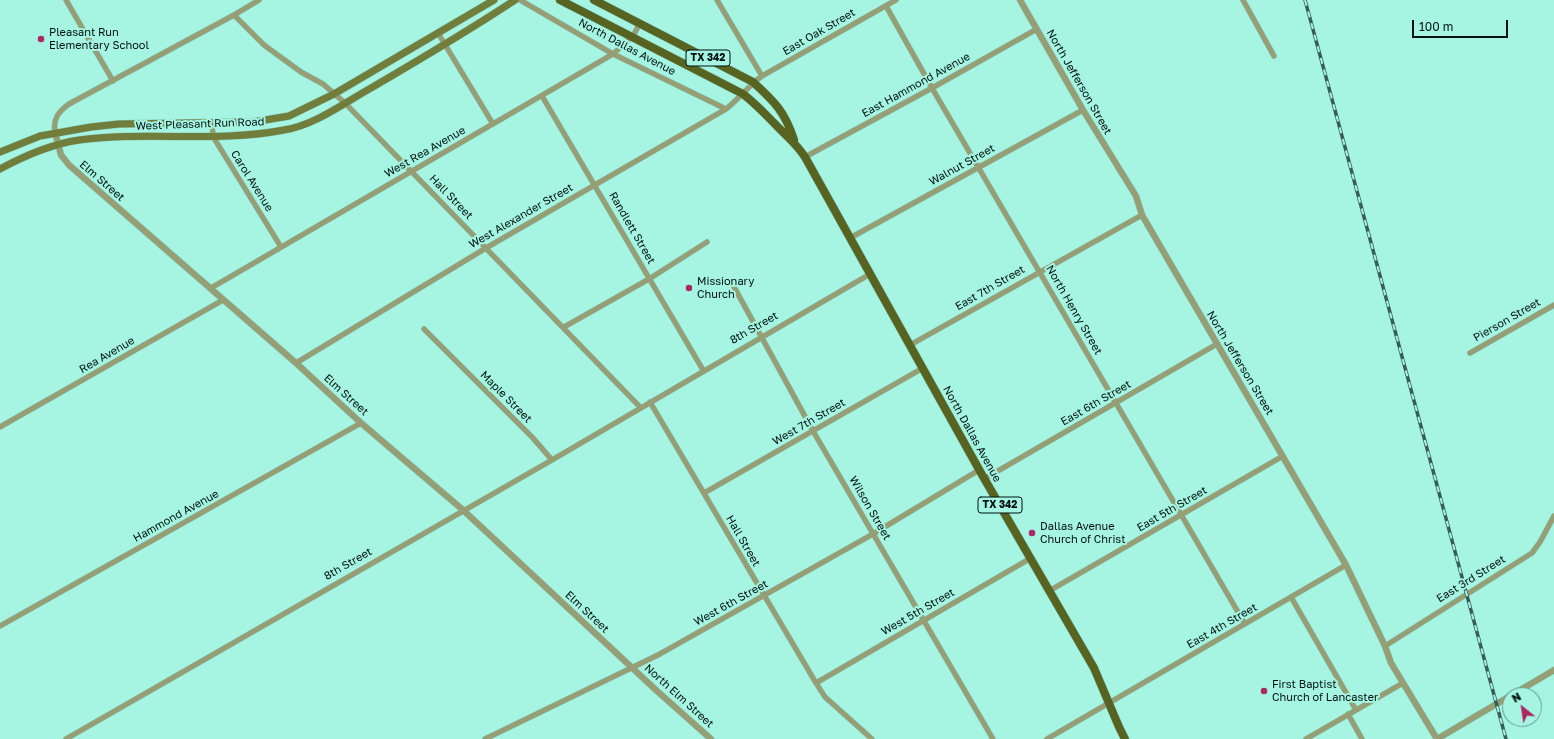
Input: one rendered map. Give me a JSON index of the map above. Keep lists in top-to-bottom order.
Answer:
{
  "streets": {
    "main road": ["North Dallas Avenue", "TX 342", "West Pleasant Run Road"],
    "street": [
      "East Oak Street",
      "North Jefferson Street",
      "East Hammond Avenue",
      "West Rea Avenue",
      "Walnut Street",
      "Elm Street",
      "Carol Avenue",
      "Hall Street",
      "West Alexander Street",
      "Randlett Street",
      "East 7th Street",
      "North Henry Street",
      "Pierson Street",
      "8th Street",
      "Rea Avenue",
      "Maple Street",
      "East 6th Street",
      "West 7th Street",
      "Wilson Street",
      "East 5th Street",
      "Hammond Avenue",
      "East 3rd Street",
      "West 6th Street",
      "West 5th Street",
      "East 4th Street",
      "North Elm Street"
    ]
  },
  "crossings": [
    ["East Oak Street", "North Dallas Avenue"],
    ["East Oak Street", "West Alexander Street"],
    ["East Oak Street", "North Henry Street"],
    ["North Dallas Avenue", "East Hammond Avenue"],
    ["North Dallas Avenue", "West Rea Avenue"],
    ["North Dallas Avenue", "Walnut Street"],
    ["North Dallas Avenue", "West Alexander Street"],
    ["North Dallas Avenue", "East 7th Street"],
    ["North Dallas Avenue", "8th Street"],
    ["North Dallas Avenue", "East 6th Street"],
    ["North Dallas Avenue", "West 7th Street"],
    ["North Dallas Avenue", "East 5th Street"],
    ["North Dallas Avenue", "West 6th Street"],
    ["North Dallas Avenue", "West 5th Street"],
    ["North Dallas Avenue", "East 4th Street"],
    ["North Jefferson Street", "East Hammond Avenue"],
    ["North Jefferson Street", "Walnut Street"],
    ["North Jefferson Street", "East 7th Street"],
    ["North Jefferson Street", "East 6th Street"],
    ["North Jefferson Street", "East 5th Street"],
    ["North Jefferson Street", "East 3rd Street"],
    ["North Jefferson Street", "East 4th Street"],
    ["East Hammond Avenue", "North Henry Street"],
    ["West Pleasant Run Road", "Elm Street"],
    ["West Pleasant Run Road", "Carol Avenue"],
    ["West Pleasant Run Road", "Hall Street"],
    ["West Rea Avenue", "Elm Street"],
    ["West Rea Avenue", "Carol Avenue"],
    ["West Rea Avenue", "Hall Street"],
    ["West Rea Avenue", "Randlett Street"],
    ["Walnut Street", "North Henry Street"],
    ["Elm Street", "West Alexander Street"],
    ["Elm Street", "8th Street"],
    ["Elm Street", "Rea Avenue"],
    ["Elm Street", "Hammond Avenue"],
    ["Elm Street", "West 6th Street"],
    ["Elm Street", "North Elm Street"],
    ["Hall Street", "West Alexander Street"],
    ["Hall Street", "8th Street"],
    ["Hall Street", "West 7th Street"],
    ["Hall Street", "West 6th Street"],
    ["Hall Street", "West 5th Street"],
    ["West Alexander Street", "Randlett Street"],
    ["Randlett Street", "8th Street"],
    ["East 7th Street", "North Henry Street"],
    ["North Henry Street", "East 6th Street"],
    ["North Henry Street", "East 5th Street"],
    ["North Henry Street", "East 4th Street"],
    ["8th Street", "Maple Street"],
    ["8th Street", "Wilson Street"],
    ["West 7th Street", "Wilson Street"],
    ["Wilson Street", "West 6th Street"],
    ["Wilson Street", "West 5th Street"],
    ["West 6th Street", "North Elm Street"]
  ],
  "places": [
    "Pleasant Run Elementary School",
    "Missionary Church",
    "Dallas Avenue Church of Christ",
    "First Baptist Church of Lancaster"
  ],
  "scale_bar": "100 m",
  "north": "top left"
}
